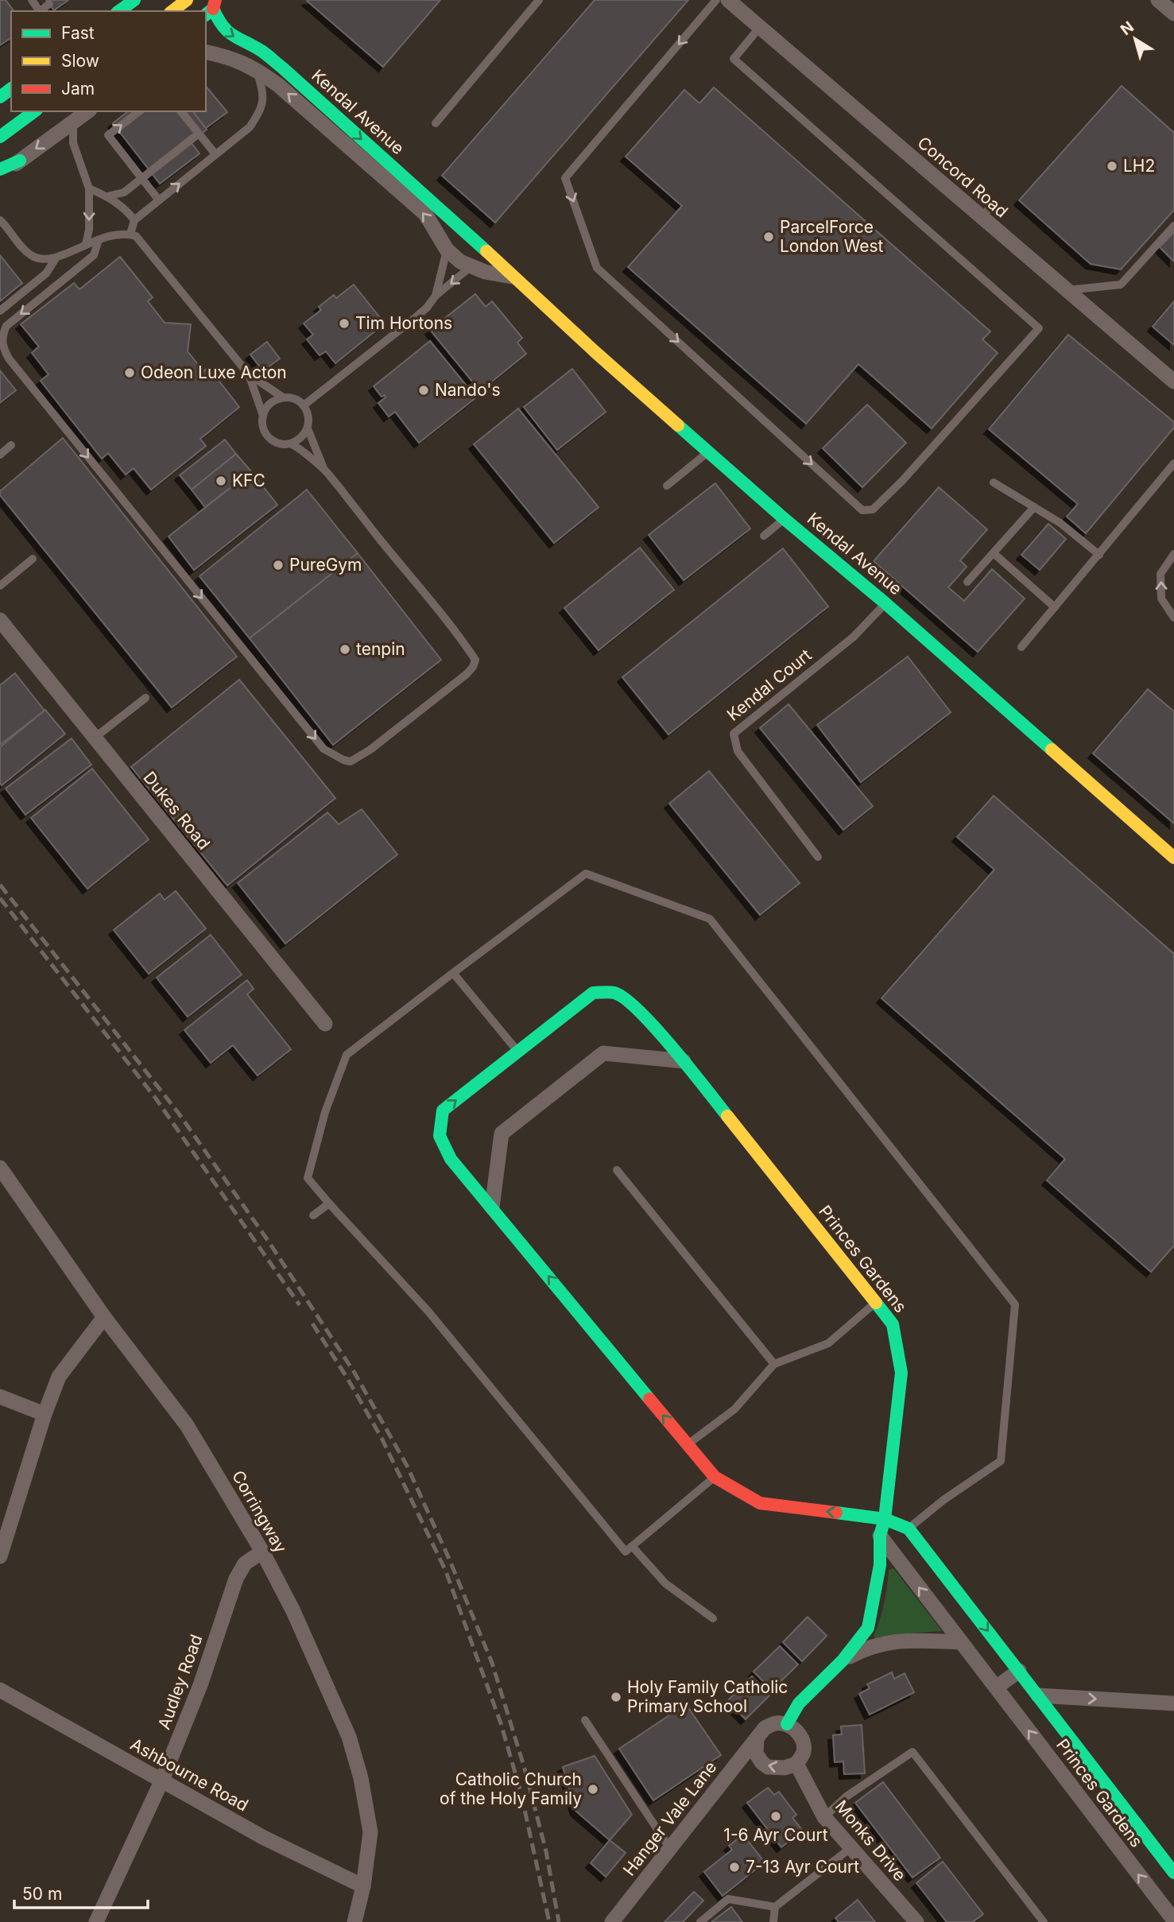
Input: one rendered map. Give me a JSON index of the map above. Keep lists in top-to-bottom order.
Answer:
{
  "streets": {
    "main road": ["Kendal Avenue", "Princes Gardens"],
    "street": [
      "Concord Road",
      "Dukes Road",
      "Corringway",
      "Audley Road",
      "Ashbourne Road",
      "Hanger Vale Lane",
      "Monks Drive"
    ],
    "lane": ["Kendal Court"]
  },
  "crossings": [
    ["Kendal Avenue", "Kendal Court"],
    ["Princes Gardens", "Hanger Vale Lane"],
    ["Princes Gardens", "Monks Drive"],
    ["Corringway", "Audley Road"],
    ["Corringway", "Ashbourne Road"],
    ["Audley Road", "Ashbourne Road"],
    ["Hanger Vale Lane", "Monks Drive"]
  ],
  "places": [
    "LH2",
    "ParcelForce London West",
    "Tim Hortons",
    "Odeon Luxe Acton",
    "Nando's",
    "KFC",
    "PureGym",
    "tenpin",
    "Holy Family Catholic Primary School",
    "Catholic Church of the Holy Family",
    "1-6 Ayr Court",
    "7-13 Ayr Court"
  ],
  "legend": ["Fast", "Slow", "Jam"],
  "scale_bar": "50 m",
  "north": "top left"
}
